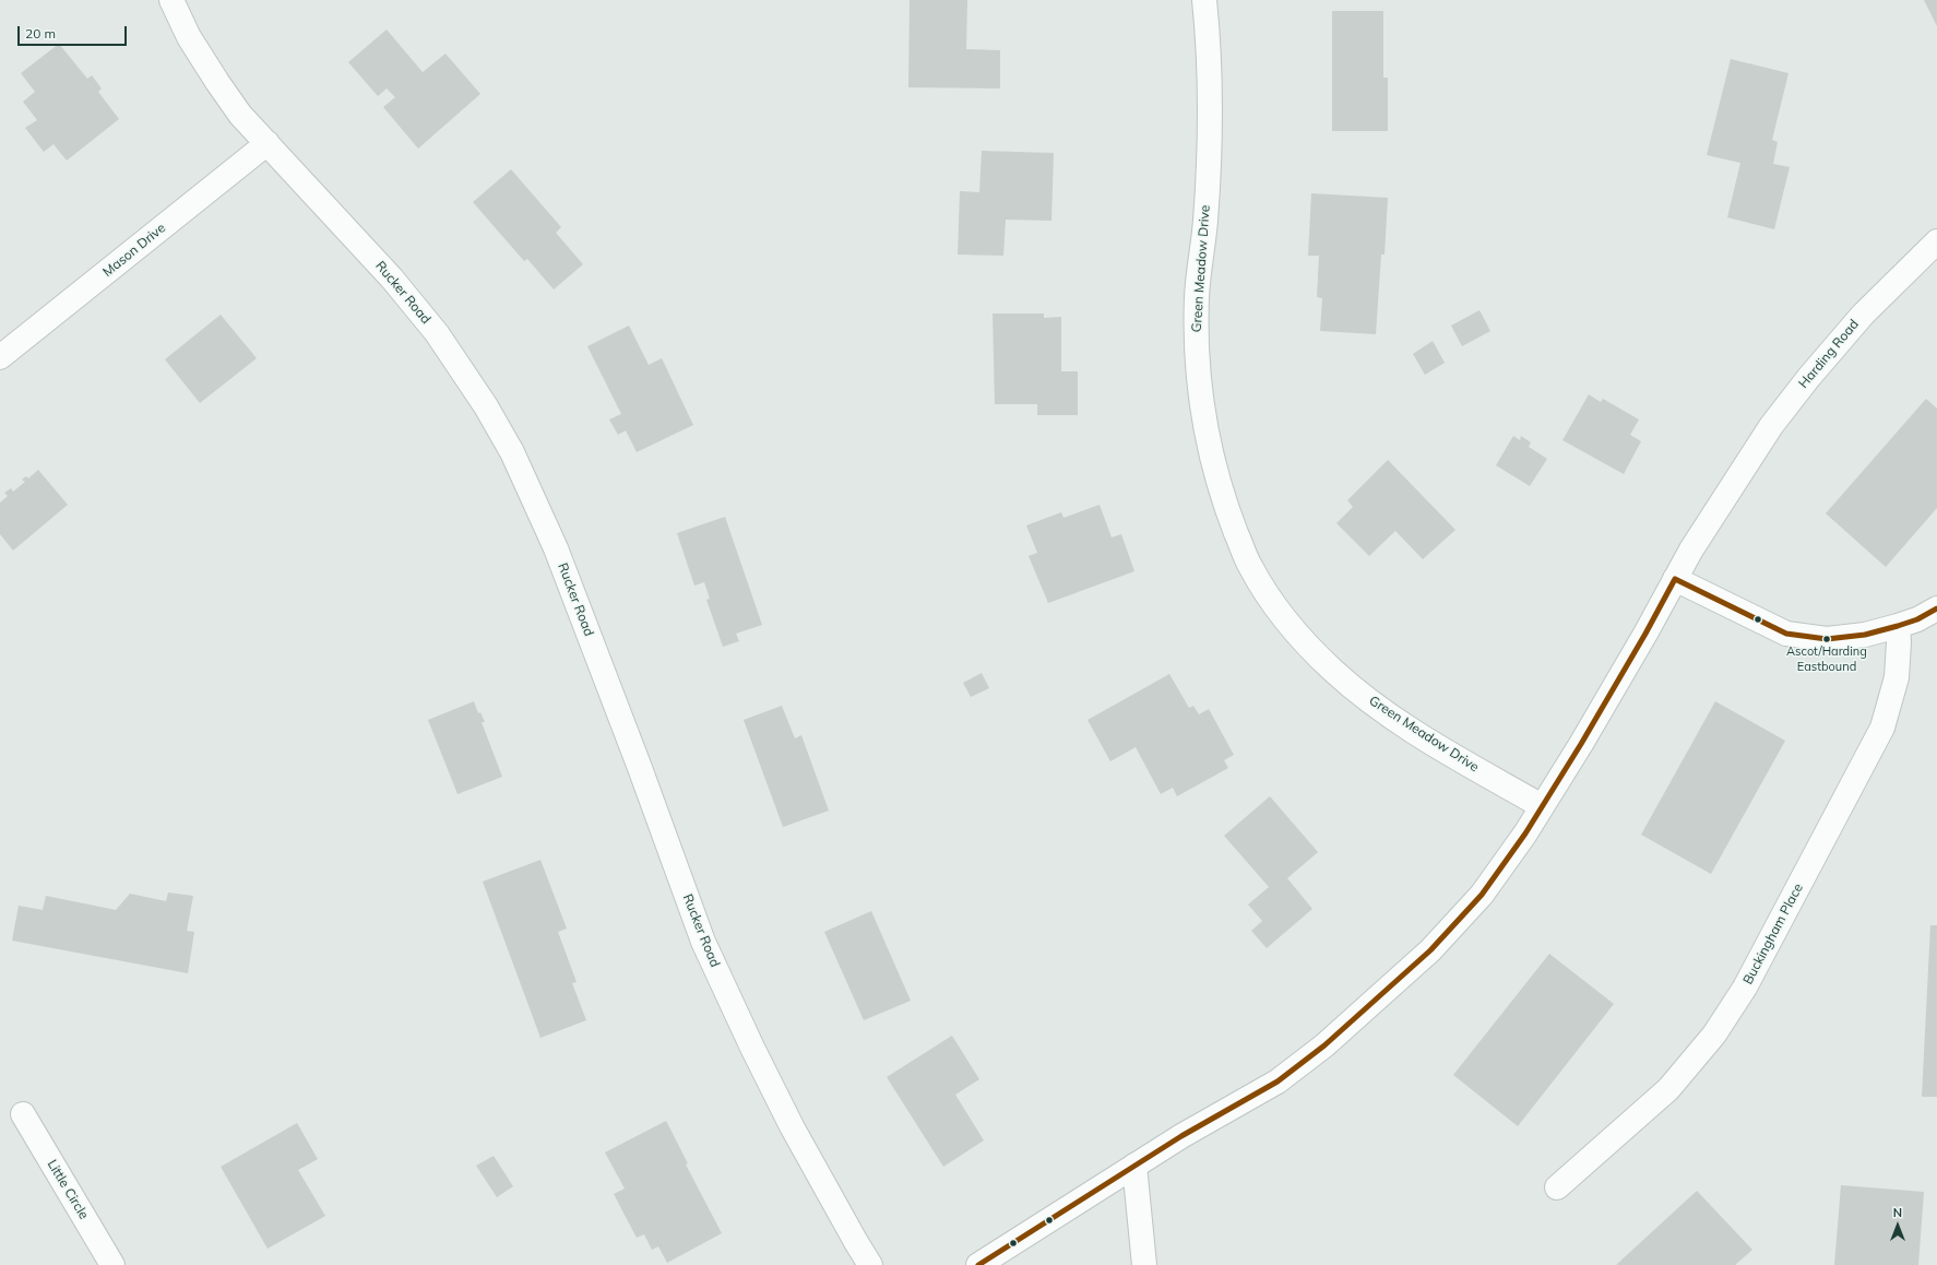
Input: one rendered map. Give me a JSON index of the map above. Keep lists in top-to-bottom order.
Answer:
{
  "streets": {
    "street": [
      "Mason Drive",
      "Green Meadow Drive",
      "Rucker Road",
      "Harding Road",
      "Buckingham Place",
      "Little Circle"
    ]
  },
  "crossings": [
    ["Mason Drive", "Rucker Road"],
    ["Green Meadow Drive", "Harding Road"]
  ],
  "places": ["Ascot/Harding Eastbound"],
  "scale_bar": "20 m",
  "north": "top"
}
